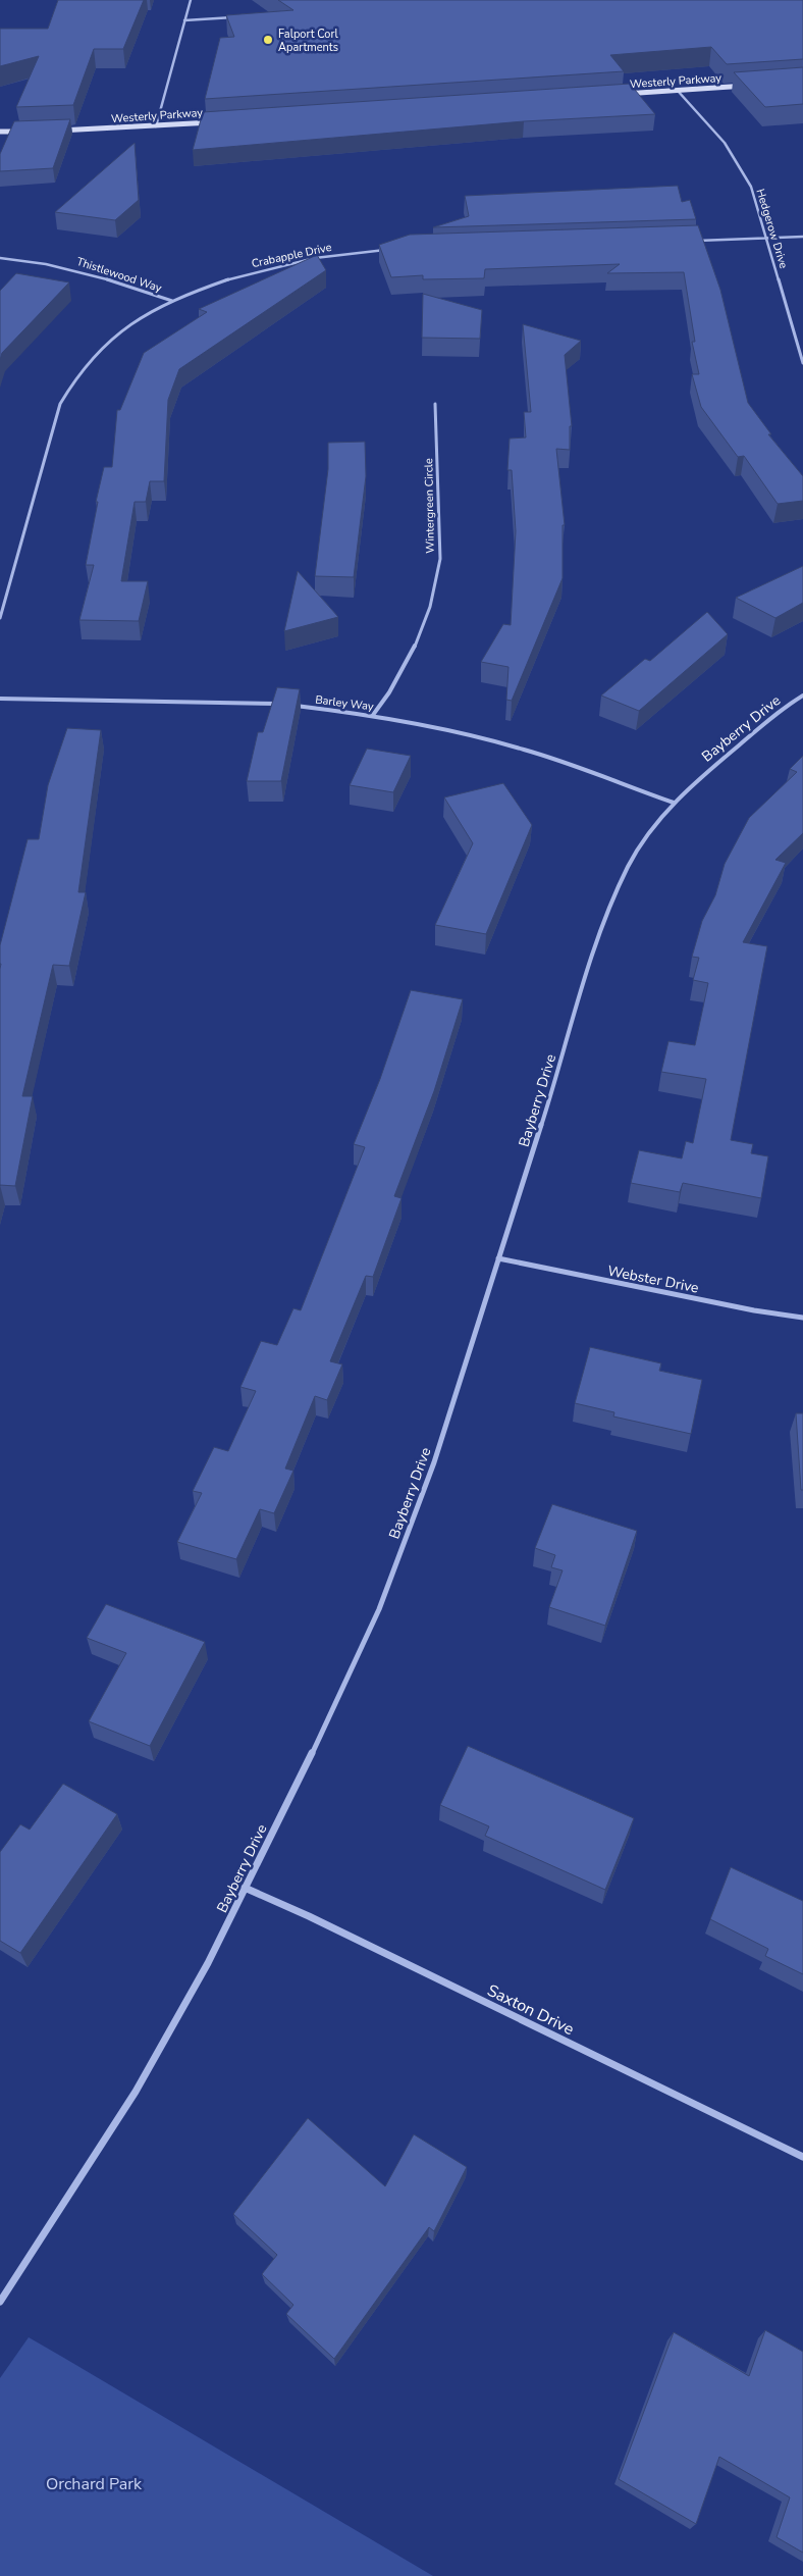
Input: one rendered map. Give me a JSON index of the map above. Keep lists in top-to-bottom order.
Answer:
{
  "streets": {
    "main road": ["Westerly Parkway"],
    "street": [
      "Hedgerow Drive",
      "Crabapple Drive",
      "Thistlewood Way",
      "Wintergreen Circle",
      "Barley Way",
      "Bayberry Drive",
      "Webster Drive",
      "Saxton Drive"
    ]
  },
  "crossings": [
    ["Westerly Parkway", "Hedgerow Drive"],
    ["Crabapple Drive", "Thistlewood Way"],
    ["Wintergreen Circle", "Barley Way"],
    ["Barley Way", "Bayberry Drive"],
    ["Bayberry Drive", "Webster Drive"],
    ["Bayberry Drive", "Saxton Drive"]
  ],
  "parks": ["Orchard Park"],
  "places": ["Falport Corl Apartments"]
}
